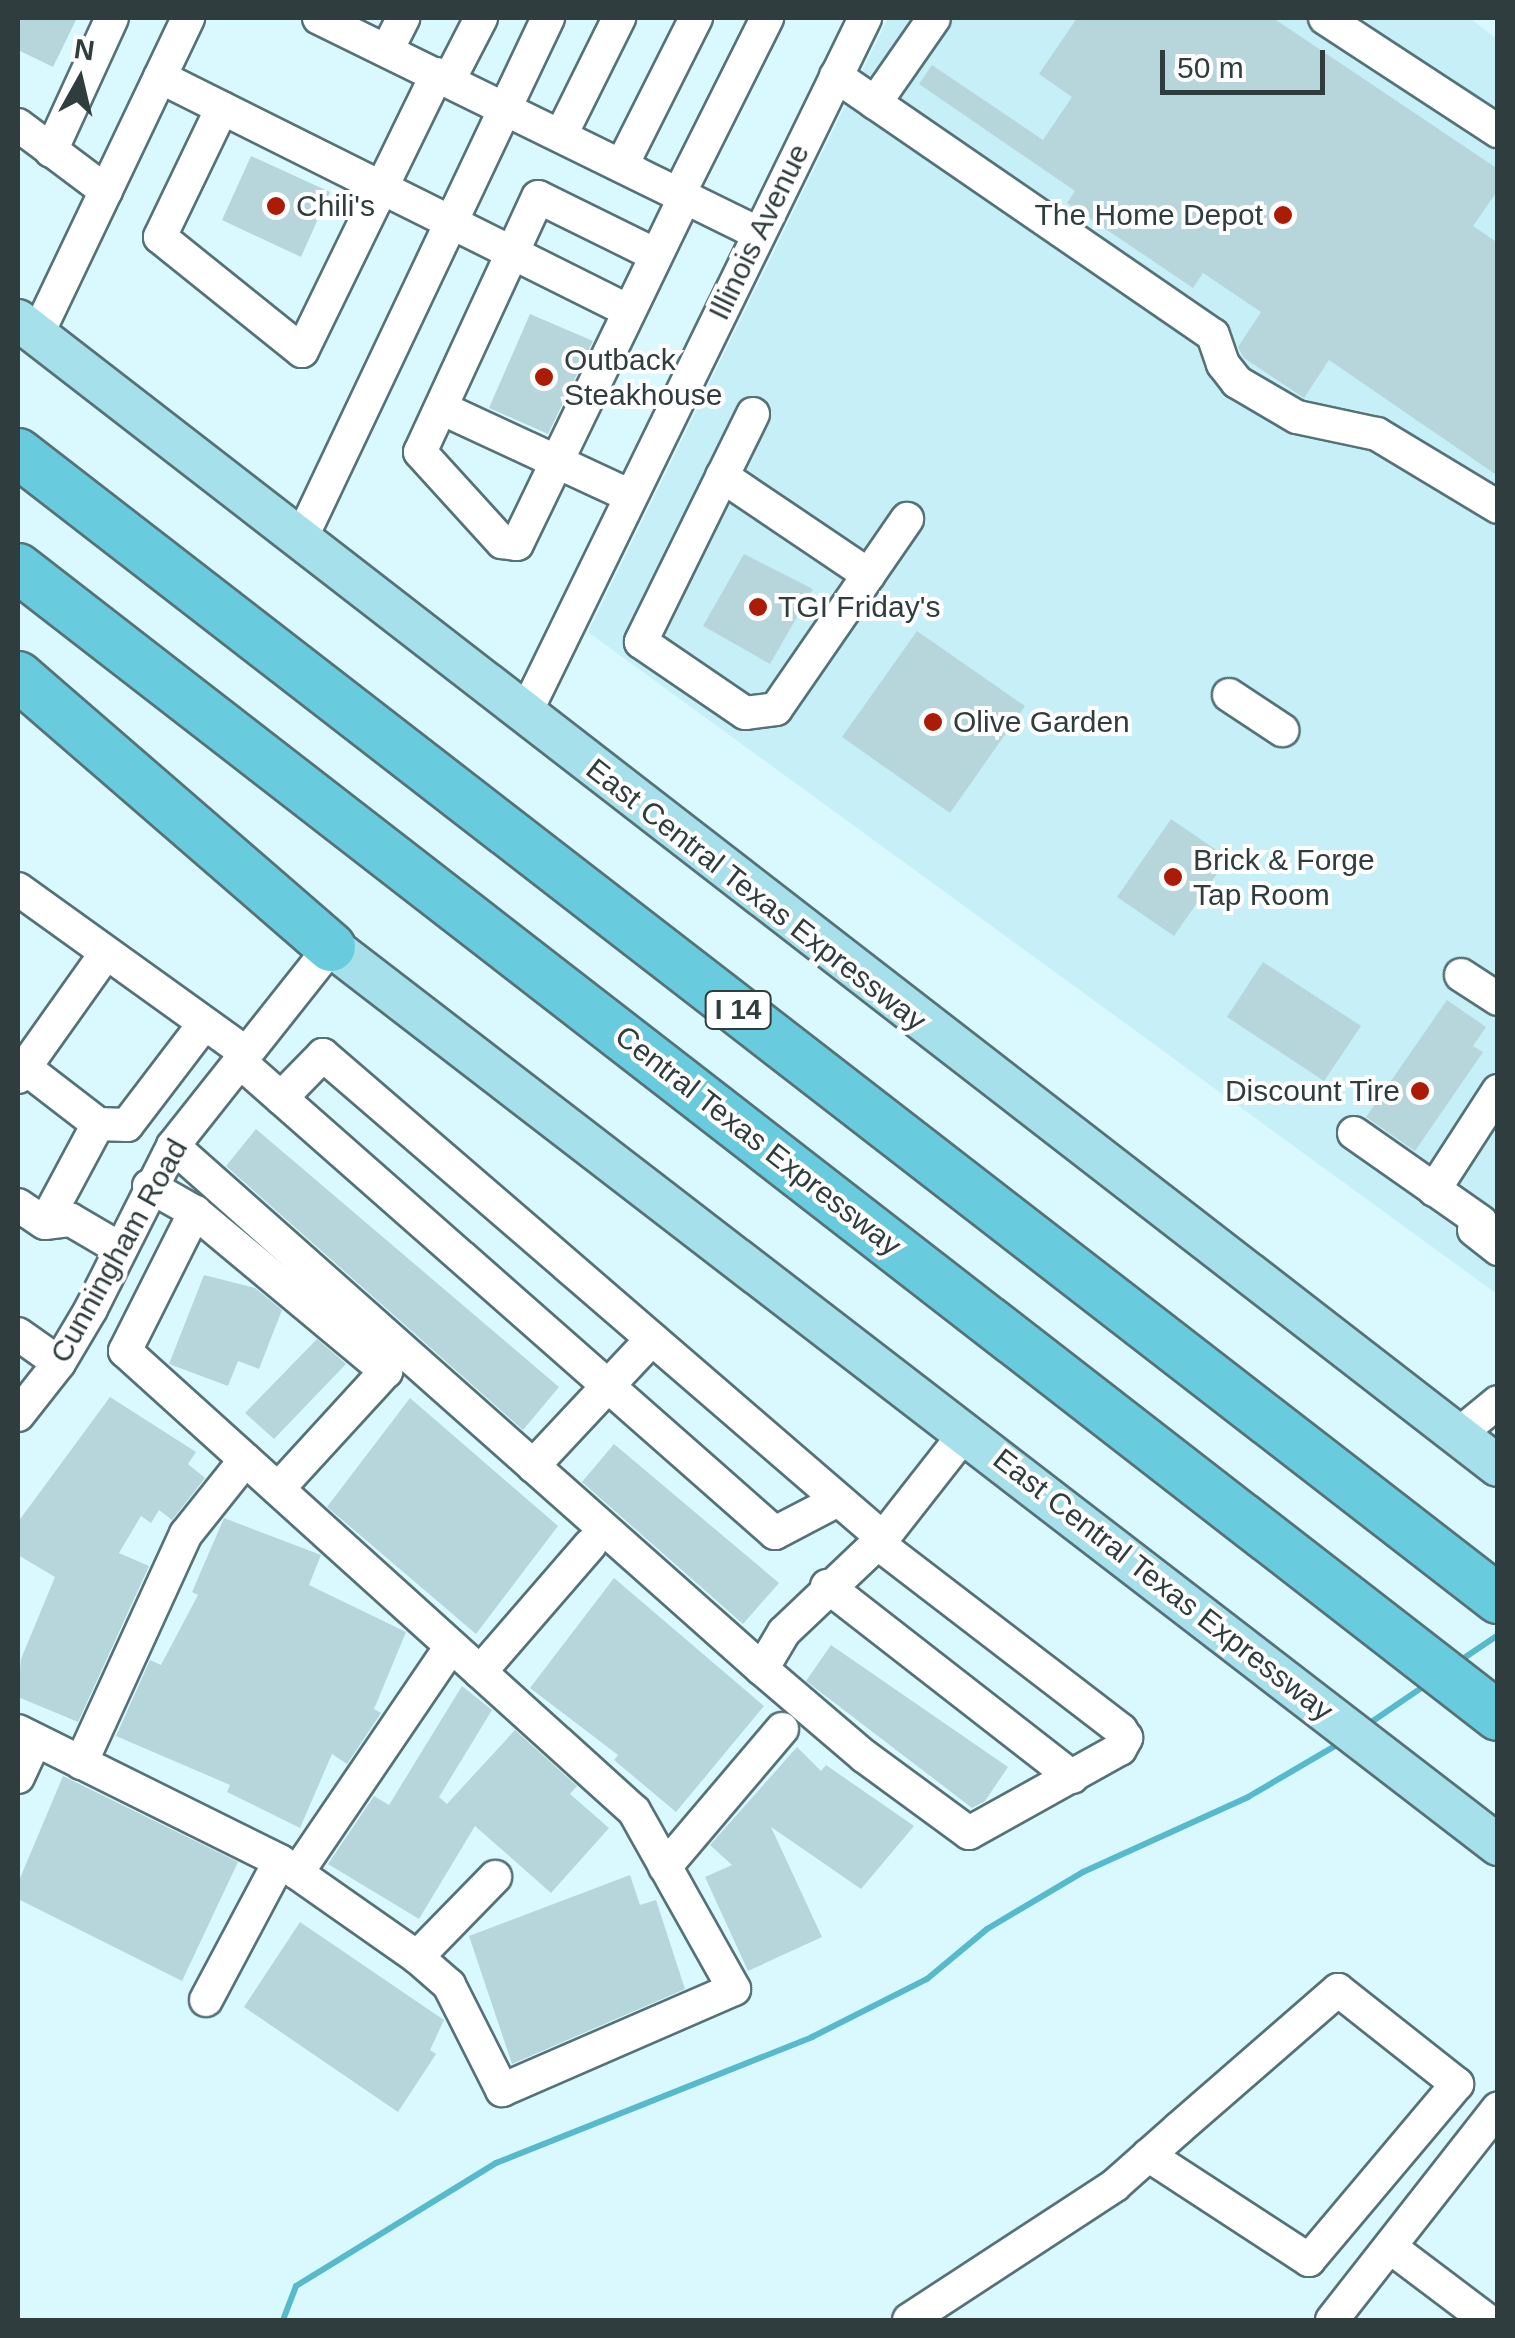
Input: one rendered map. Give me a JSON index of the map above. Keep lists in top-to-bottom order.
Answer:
{
  "streets": {
    "highway": ["I 14", "Central Texas Expressway"],
    "main road": ["East Central Texas Expressway"],
    "street": ["Illinois Avenue", "Cunningham Road"]
  },
  "crossings": [
    ["Illinois Avenue", "East Central Texas Expressway"],
    ["East Central Texas Expressway", "Cunningham Road"]
  ],
  "places": [
    "Chili's",
    "The Home Depot",
    "Outback Steakhouse",
    "TGI Friday's",
    "Olive Garden",
    "Brick & Forge Tap Room",
    "Discount Tire"
  ],
  "scale_bar": "50 m",
  "north": "top"
}
